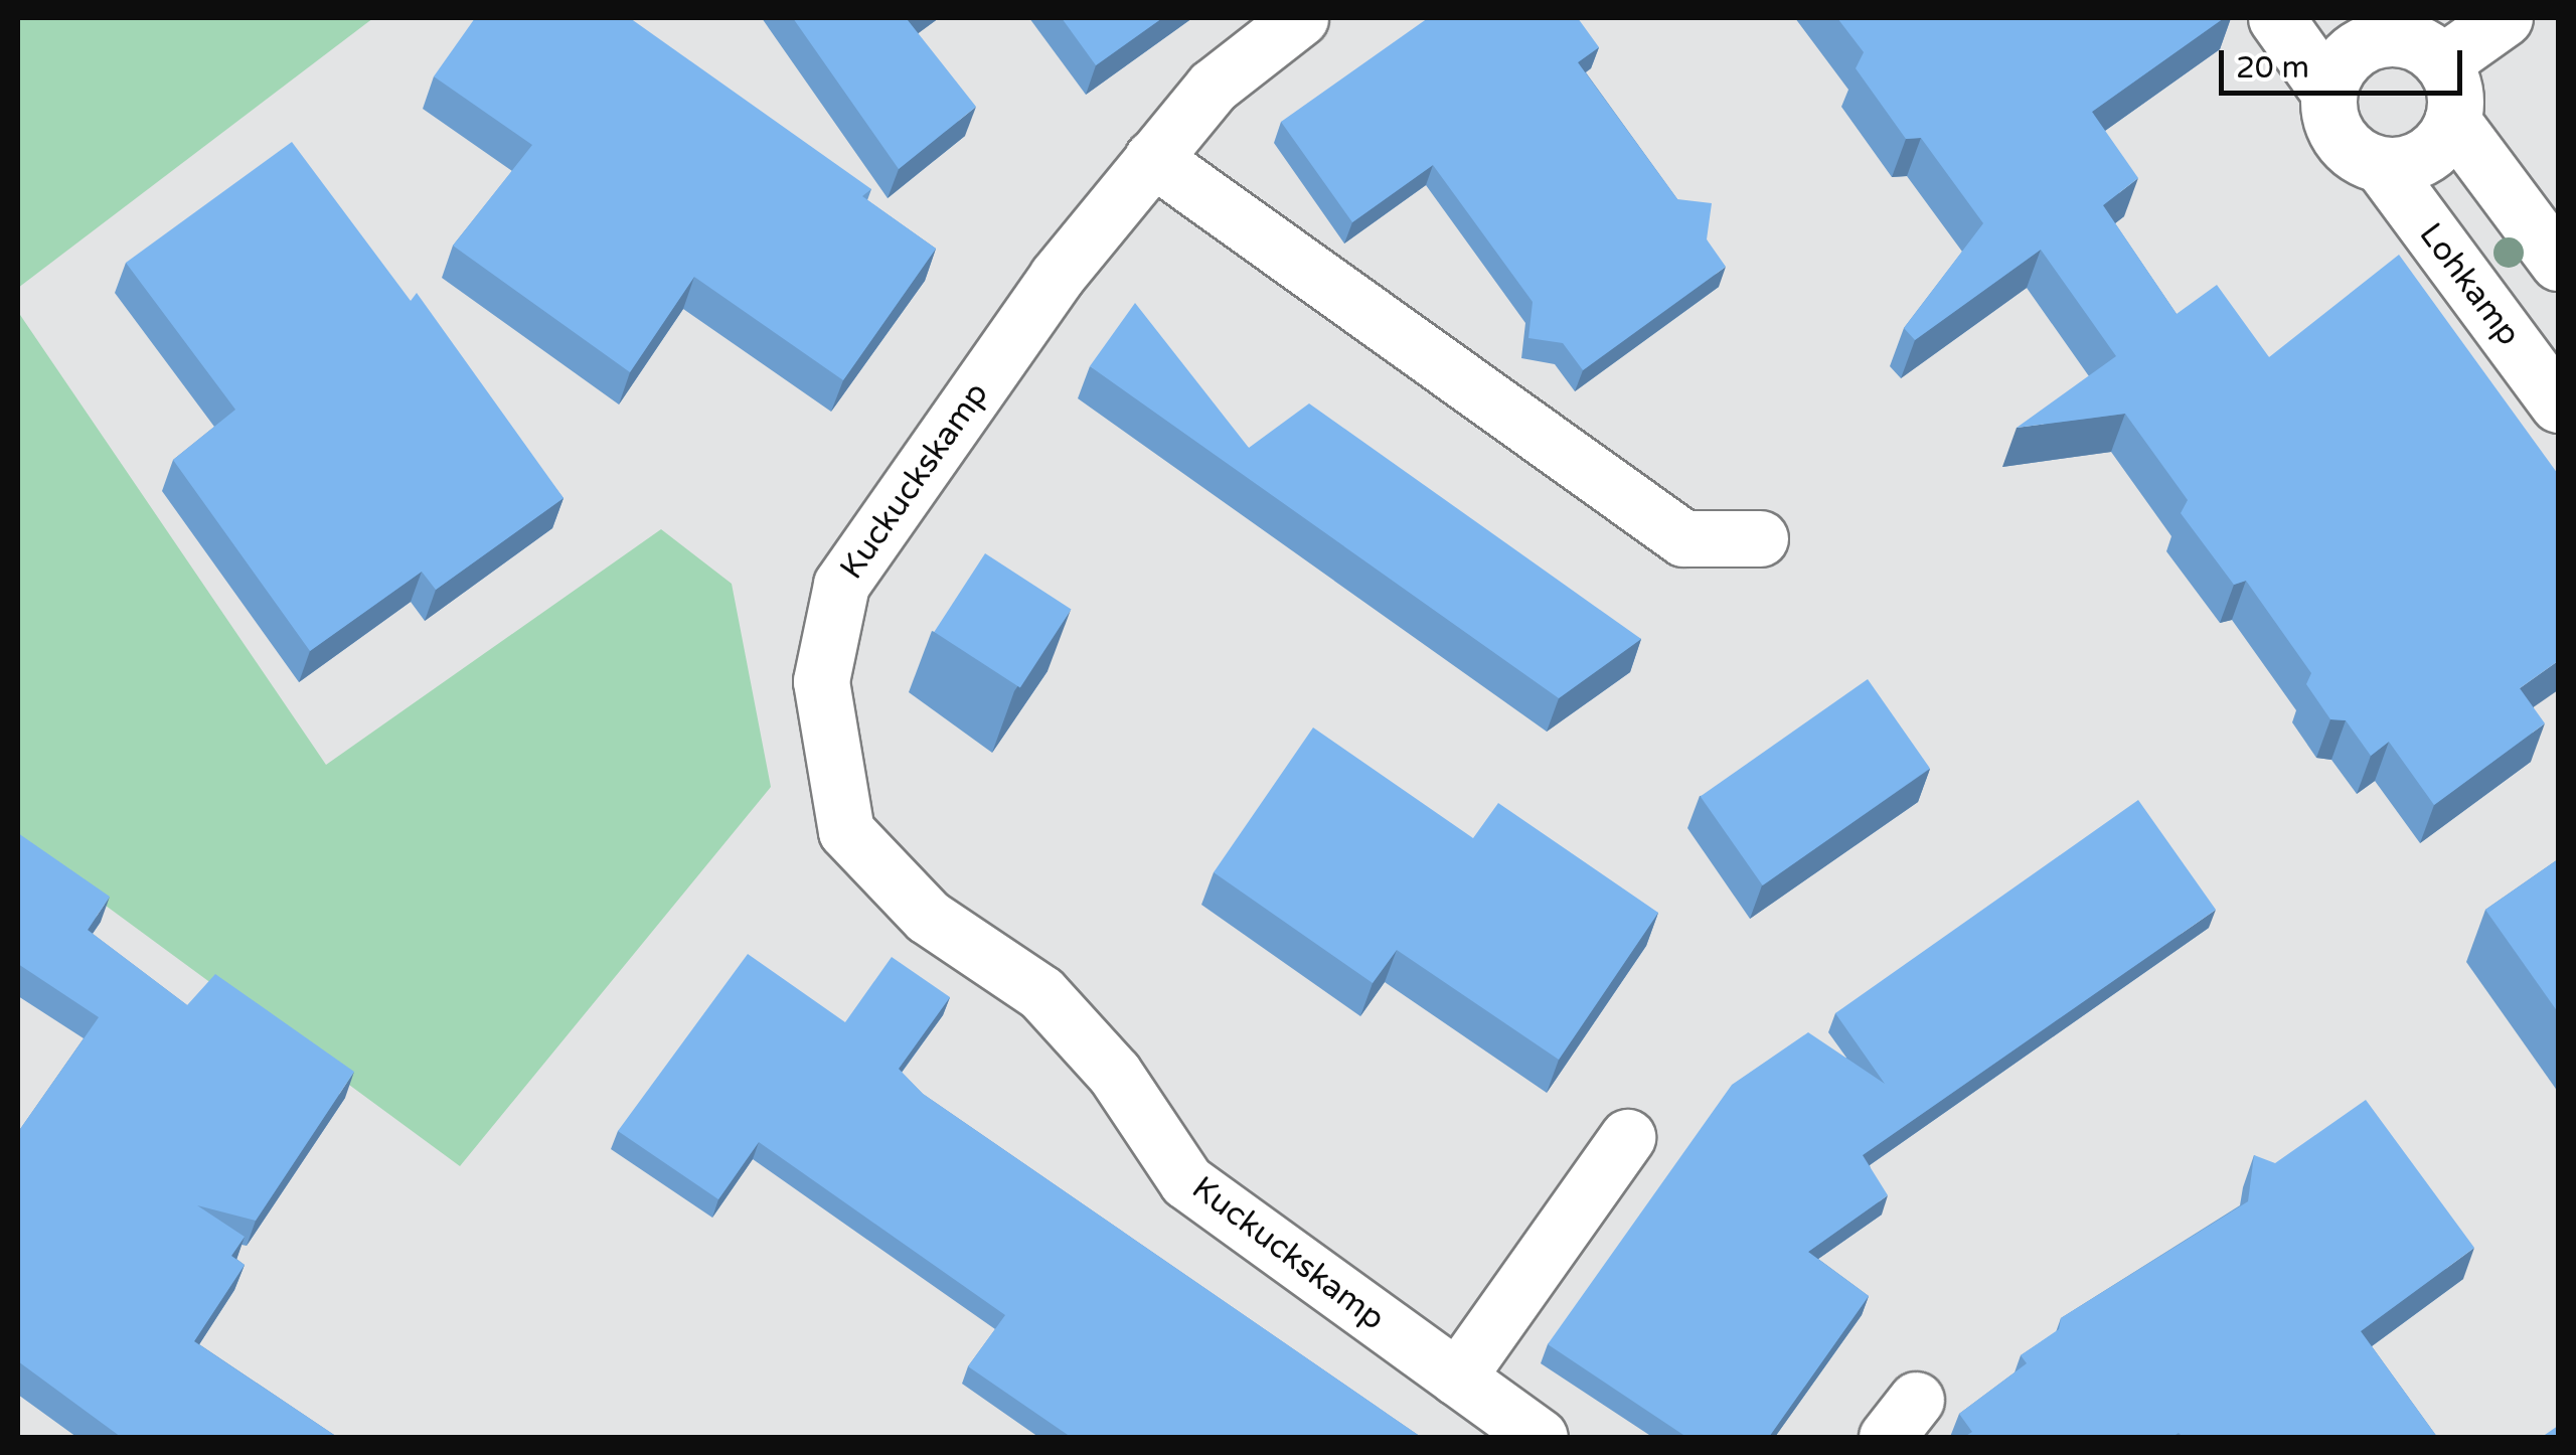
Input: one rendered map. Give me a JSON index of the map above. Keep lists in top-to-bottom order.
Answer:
{
  "streets": {
    "street": ["Lohkamp", "Kuckuckskamp"]
  },
  "scale_bar": "20 m"
}
